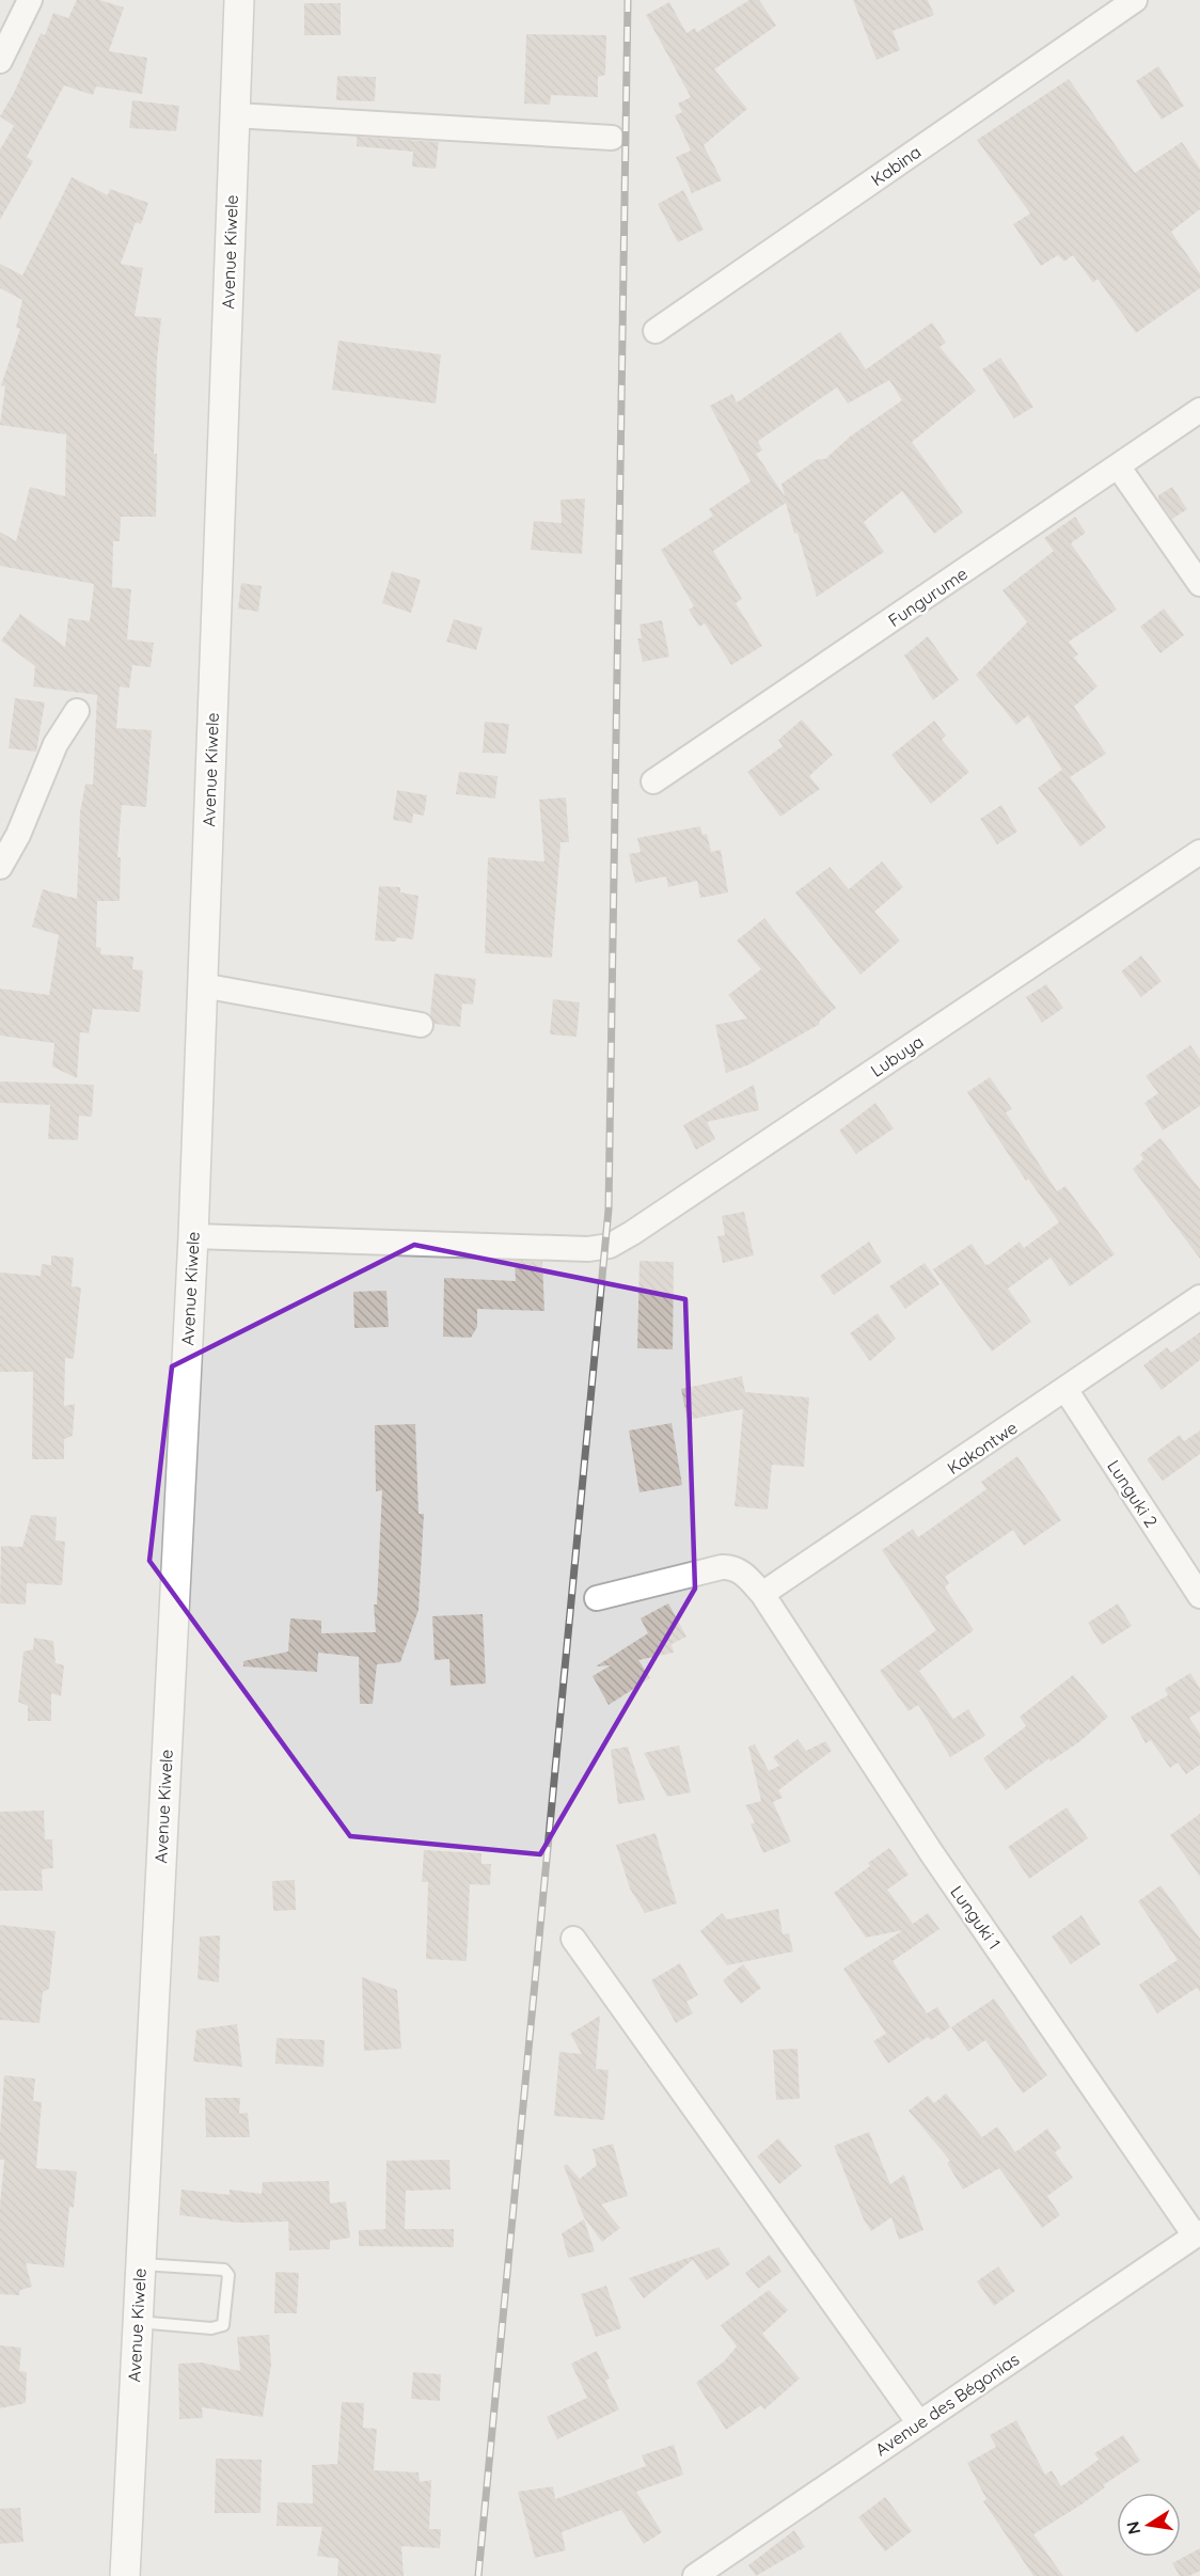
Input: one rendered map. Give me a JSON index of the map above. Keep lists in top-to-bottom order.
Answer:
{
  "streets": {
    "street": [
      "Kabina",
      "Avenue Kiwele",
      "Fungurume",
      "Lubuya",
      "Kakontwe",
      "Lunguki 2",
      "Lunguki 1",
      "Avenue des Bégonias"
    ]
  },
  "crossings": [
    ["Avenue Kiwele", "Lubuya"],
    ["Kakontwe", "Lunguki 2"],
    ["Kakontwe", "Lunguki 1"],
    ["Lunguki 1", "Avenue des Bégonias"]
  ],
  "north": "left"
}
